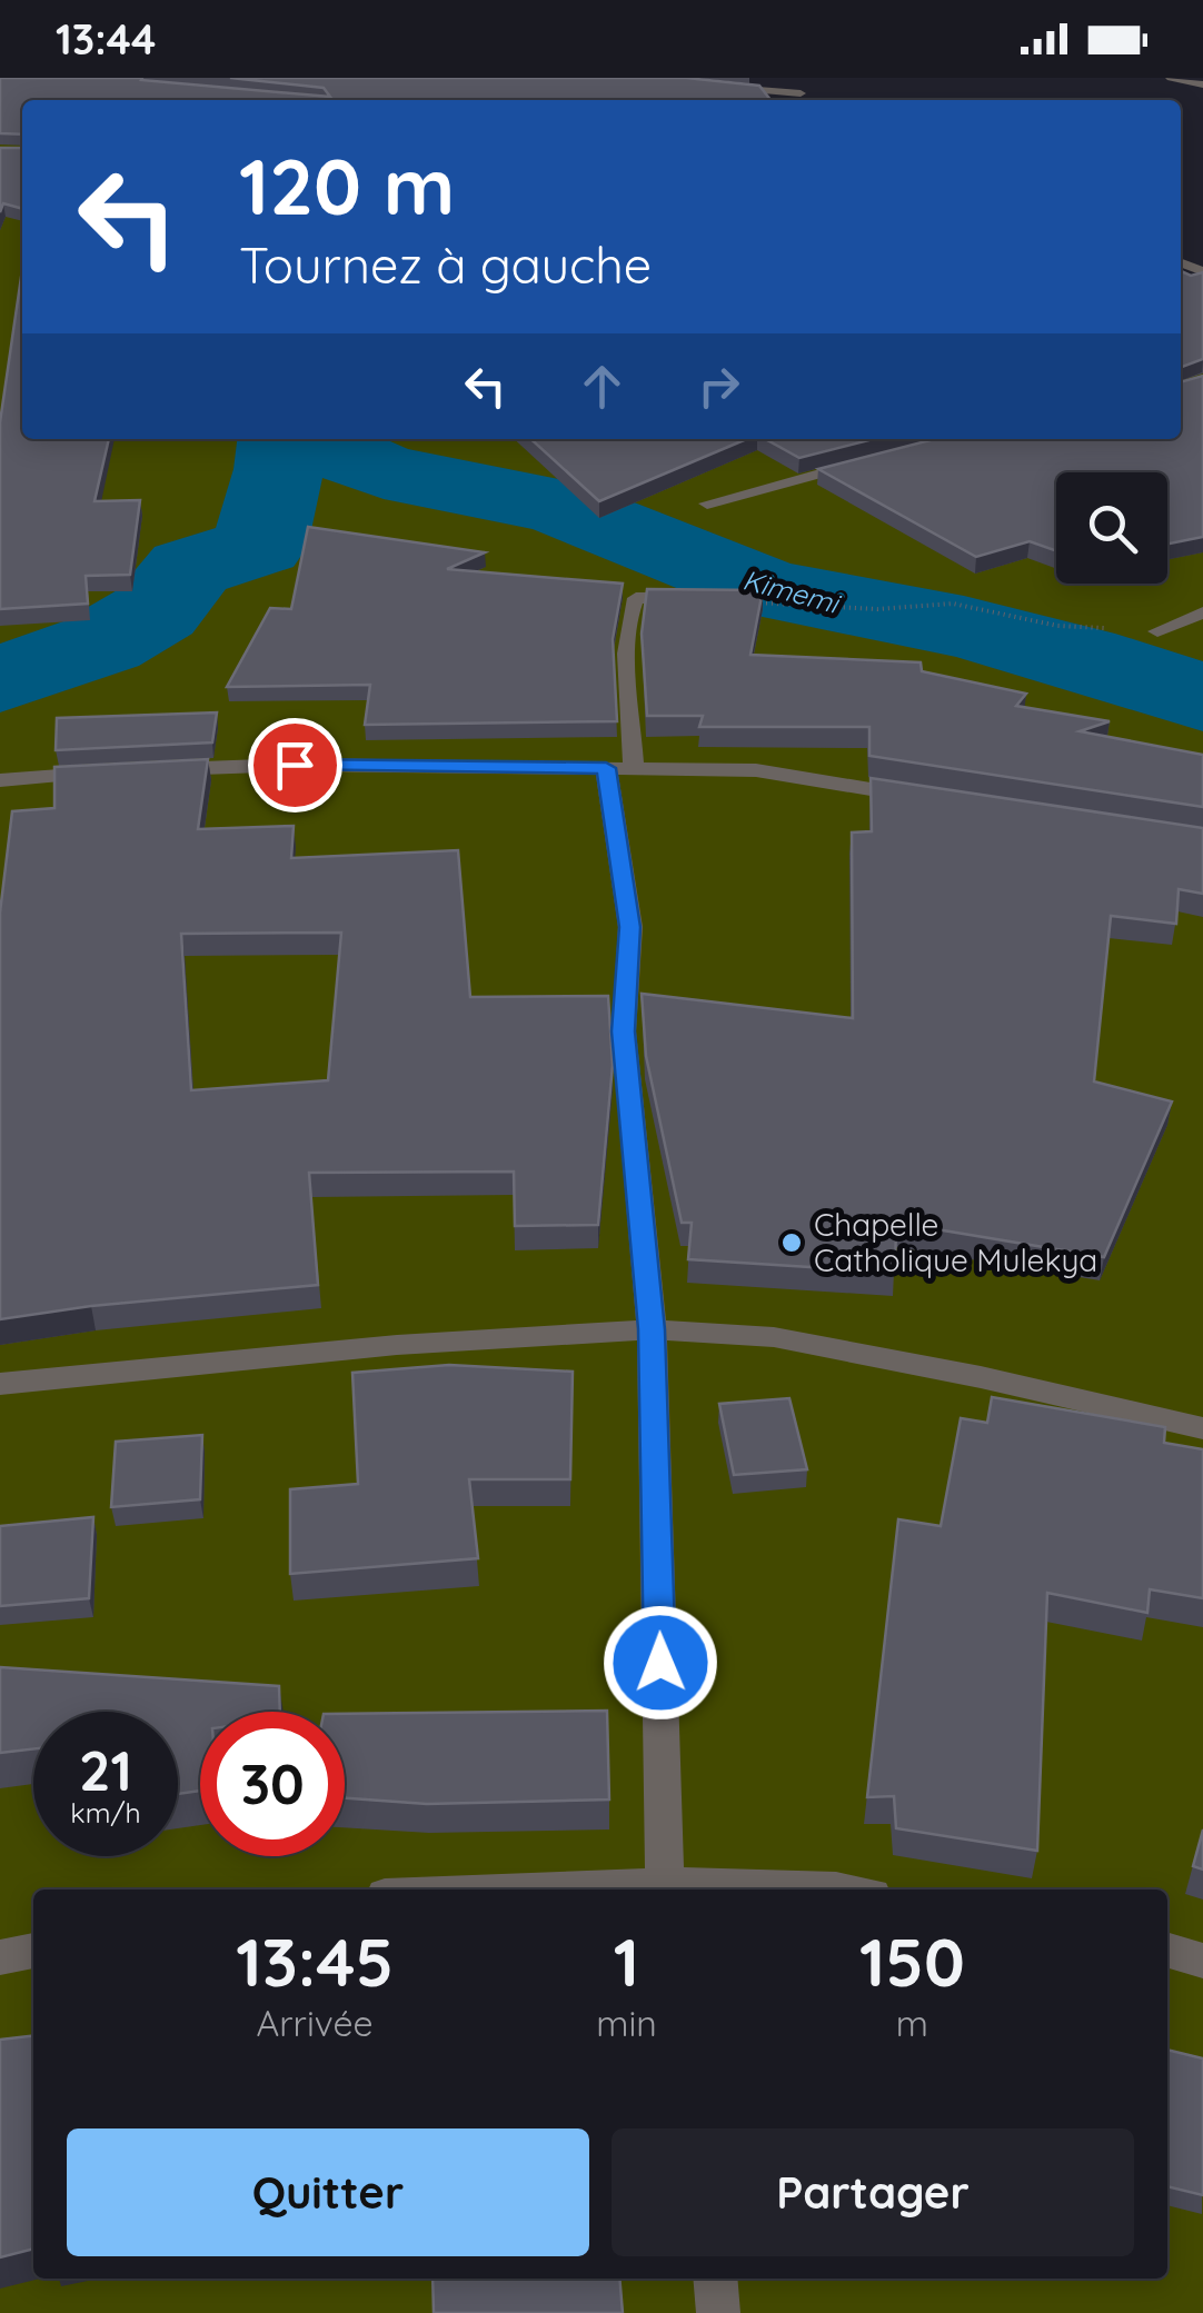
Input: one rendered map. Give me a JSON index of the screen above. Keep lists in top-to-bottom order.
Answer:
{
  "water": ["Kimemi"],
  "places": ["Chapelle Catholique Mulekya"],
  "page": {
    "status": "13:44",
    "turn": ["120 m", "Tournez à gauche"],
    "speed": "21 km/h",
    "limit": "30",
    "eta": [
      "13:45",
      "Arrivée",
      "1",
      "min",
      "150",
      "m"
    ],
    "buttons": ["Quitter", "Partager"]
  }
}
